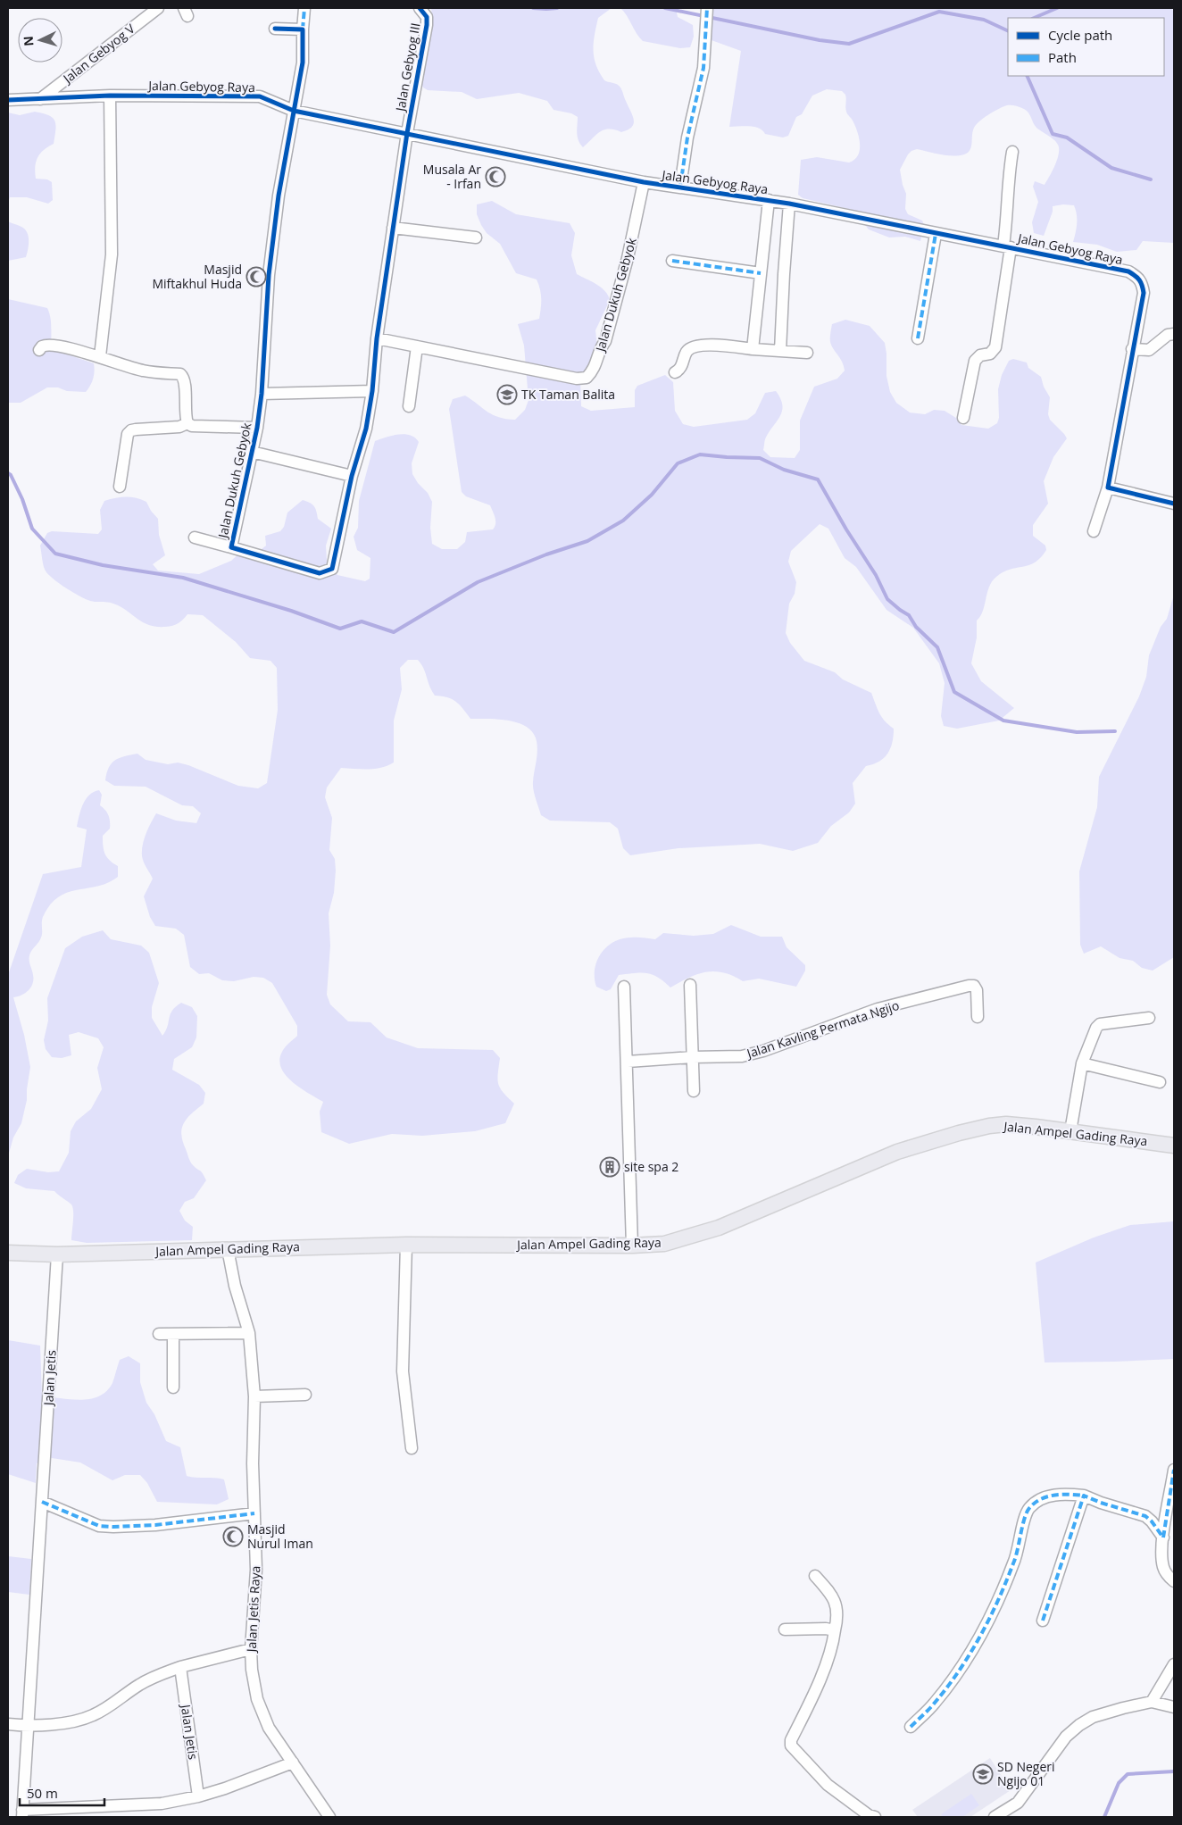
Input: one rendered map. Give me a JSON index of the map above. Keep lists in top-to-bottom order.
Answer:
{
  "streets": {
    "main road": ["Jalan Ampel Gading Raya"],
    "street": [
      "Jalan Gebyog V",
      "Jalan Gebyog III",
      "Jalan Gebyog Raya",
      "Jalan Dukuh Gebyok",
      "Jalan Kavling Permata Ngijo",
      "Jalan Jetis",
      "Jalan Jetis Raya"
    ]
  },
  "crossings": [
    ["Jalan Gebyog V", "Jalan Gebyog Raya"],
    ["Jalan Gebyog III", "Jalan Gebyog Raya"],
    ["Jalan Gebyog III", "Jalan Dukuh Gebyok"],
    ["Jalan Gebyog Raya", "Jalan Dukuh Gebyok"],
    ["Jalan Ampel Gading Raya", "Jalan Jetis"],
    ["Jalan Ampel Gading Raya", "Jalan Jetis Raya"],
    ["Jalan Jetis", "Jalan Jetis Raya"]
  ],
  "places": {
    "mosque": ["Musala Ar - Irfan", "Masjid Miftakhul Huda", "Masjid Nurul Iman"],
    "school or university": ["TK Taman Balita", "SD Negeri Ngijo 01"],
    "building": ["site spa 2"]
  },
  "legend": ["Cycle path", "Path"],
  "scale_bar": "50 m",
  "north": "left"
}
